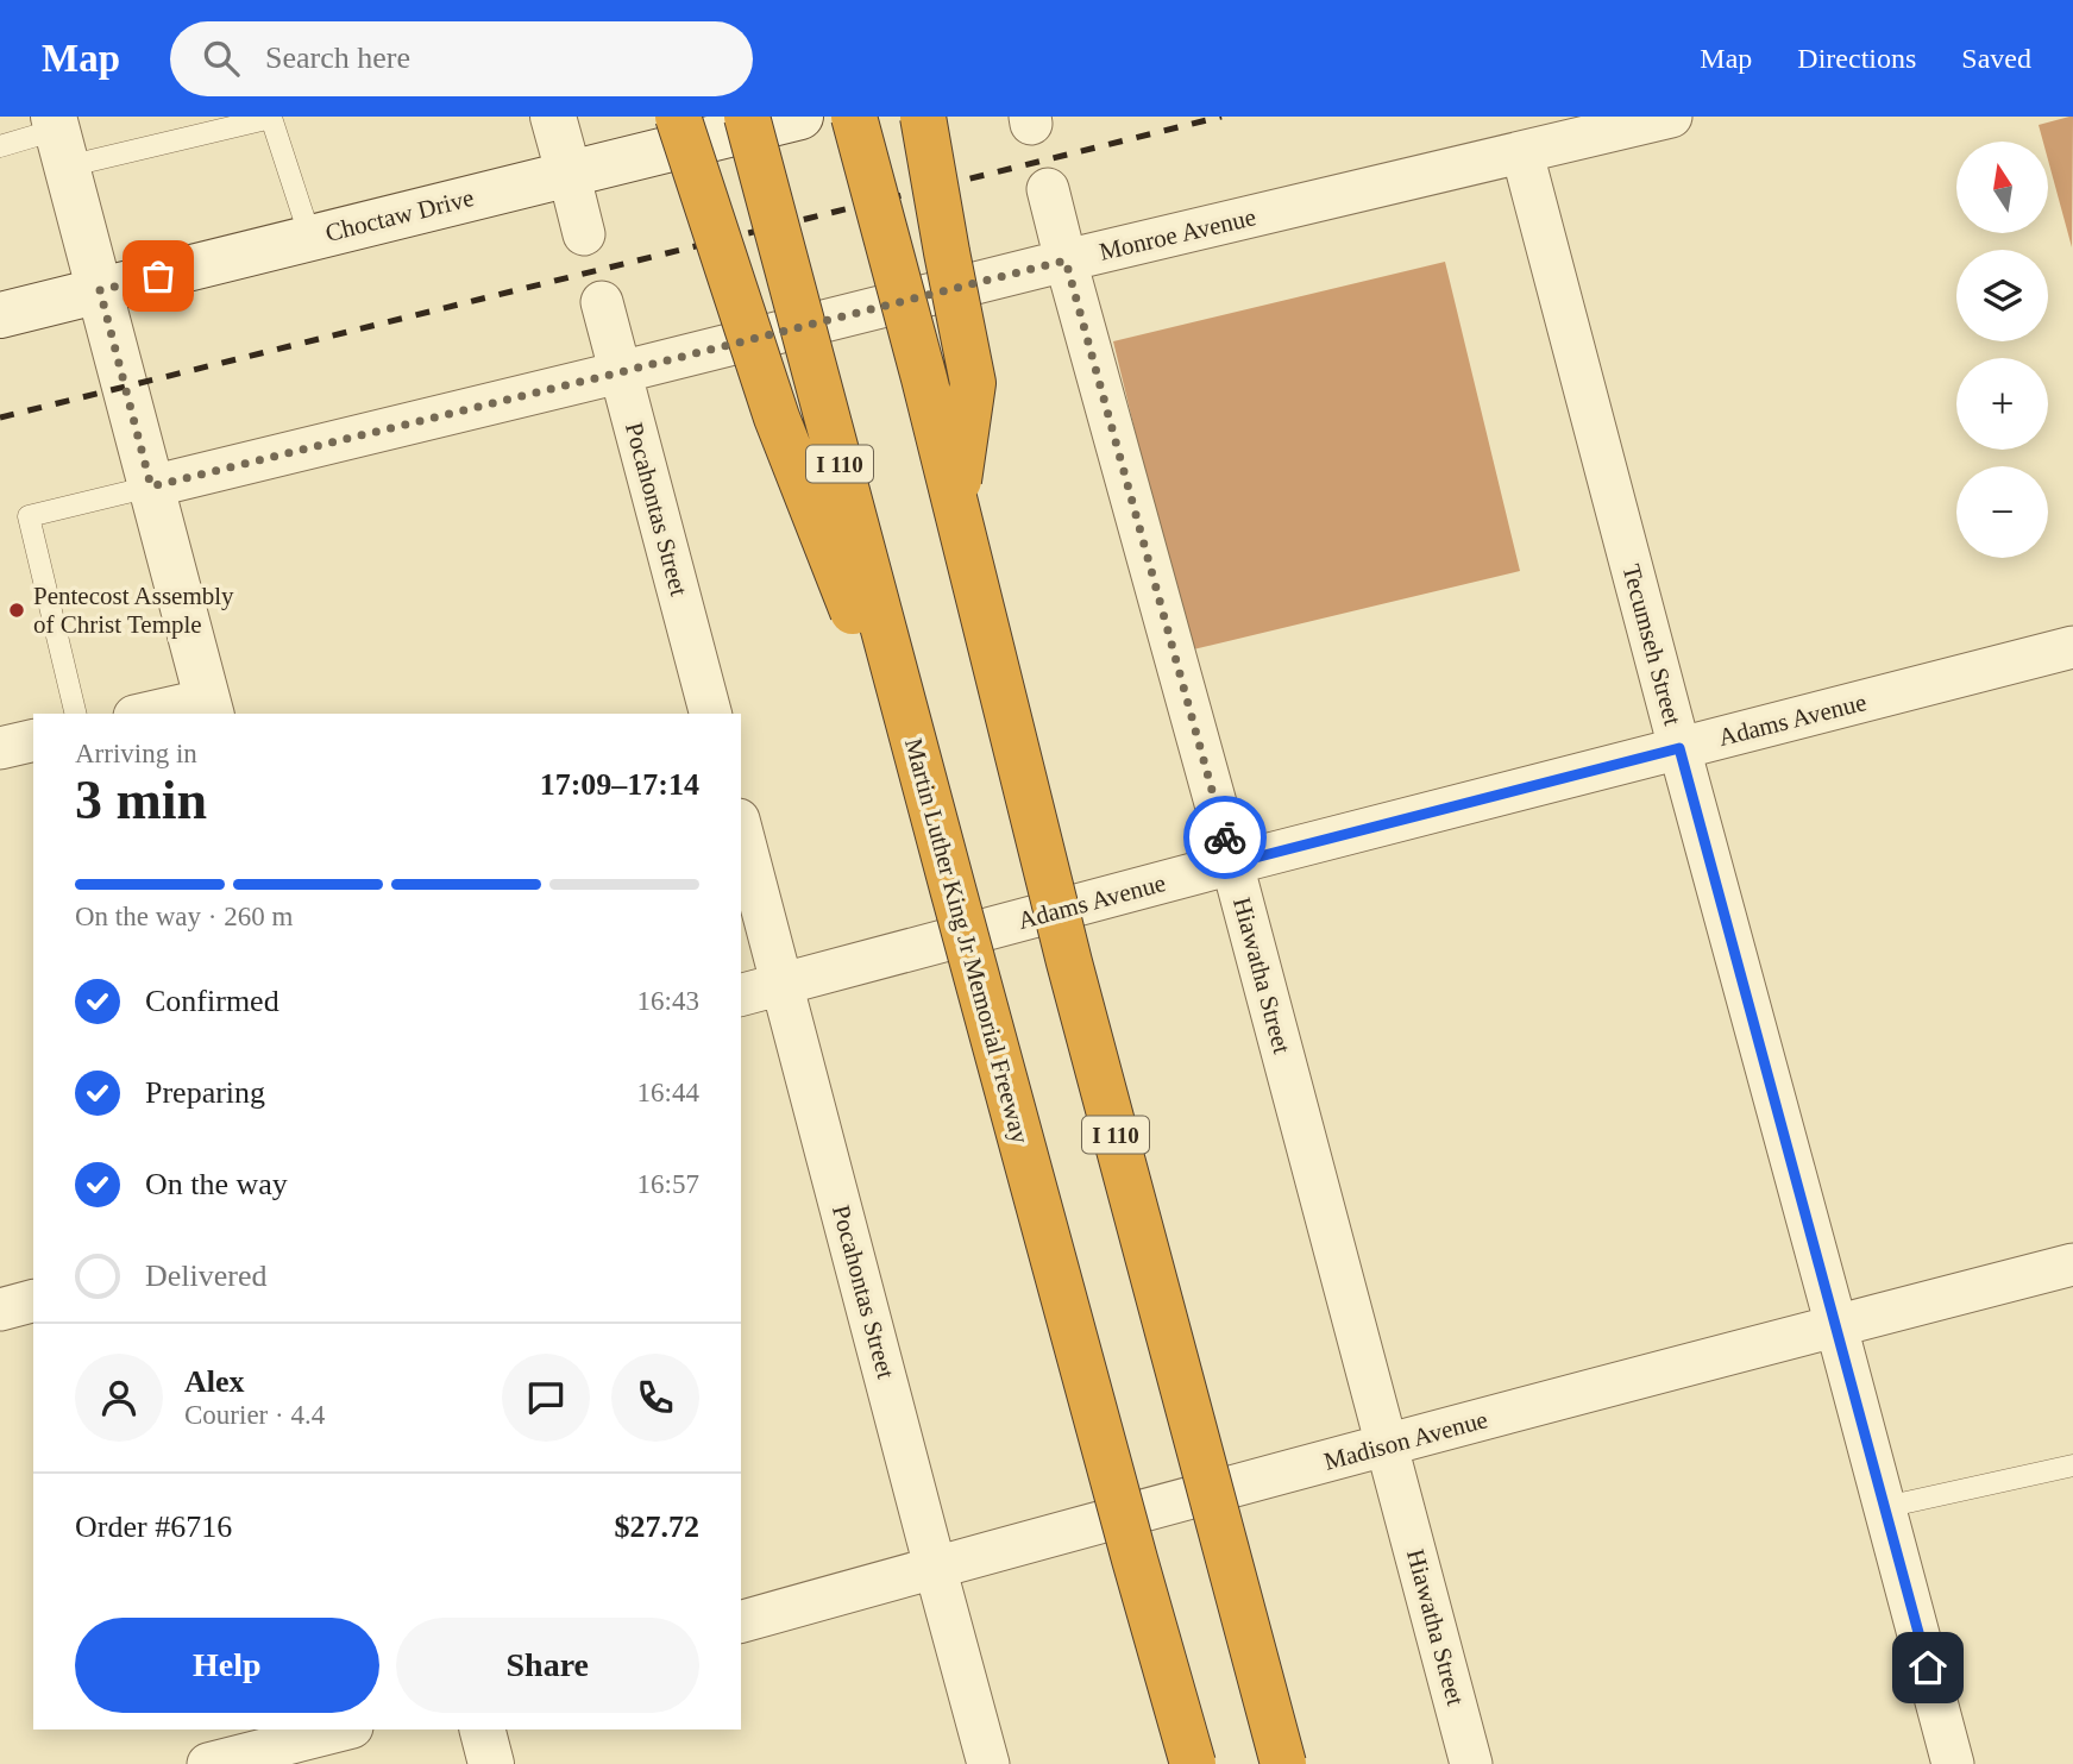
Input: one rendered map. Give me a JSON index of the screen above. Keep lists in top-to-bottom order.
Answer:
{
  "streets": {
    "highway": ["I 110", "Martin Luther King Jr Memorial Freeway"],
    "main road": ["Choctaw Drive"],
    "street": [
      "Monroe Avenue",
      "Pocahontas Street",
      "Tecumseh Street",
      "Adams Avenue",
      "Hiawatha Street",
      "Madison Avenue"
    ]
  },
  "crossings": [
    ["Monroe Avenue", "Pocahontas Street"],
    ["Monroe Avenue", "Tecumseh Street"],
    ["Monroe Avenue", "Hiawatha Street"],
    ["Pocahontas Street", "Adams Avenue"],
    ["Pocahontas Street", "Madison Avenue"],
    ["Tecumseh Street", "Adams Avenue"],
    ["Tecumseh Street", "Madison Avenue"],
    ["Adams Avenue", "Hiawatha Street"],
    ["Hiawatha Street", "Madison Avenue"]
  ],
  "places": ["Pentecost Assembly of Christ Temple"],
  "north": "top",
  "page": {
    "header": "Map",
    "search": "Search here",
    "nav": ["Map", "Directions", "Saved"],
    "map_buttons": ["+", "−"],
    "heading": ["3 min", "Arriving in", "17:09–17:14"],
    "panel": [
      "Alex",
      "Courier · 4.4",
      "Order #6716",
      "$27.72"
    ],
    "bar": "On the way · 260 m",
    "list": [
      ["Confirmed", "16:43"],
      ["Preparing", "16:44"],
      ["On the way", "16:57"],
      "Delivered"
    ],
    "buttons": ["Help", "Share"]
  }
}
